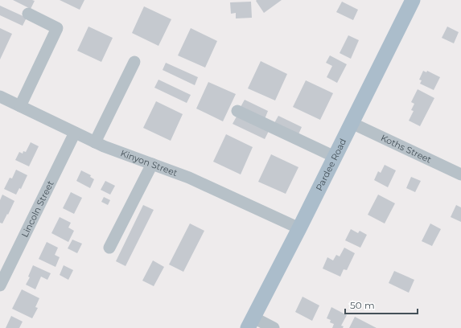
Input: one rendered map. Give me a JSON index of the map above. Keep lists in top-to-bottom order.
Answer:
{
  "streets": {
    "main road": ["Pardee Road"],
    "street": ["Koths Street", "Kinyon Street", "Lincoln Street"]
  },
  "crossings": [
    ["Koths Street", "Pardee Road"],
    ["Kinyon Street", "Pardee Road"],
    ["Kinyon Street", "Lincoln Street"]
  ],
  "scale_bar": "50 m"
}
